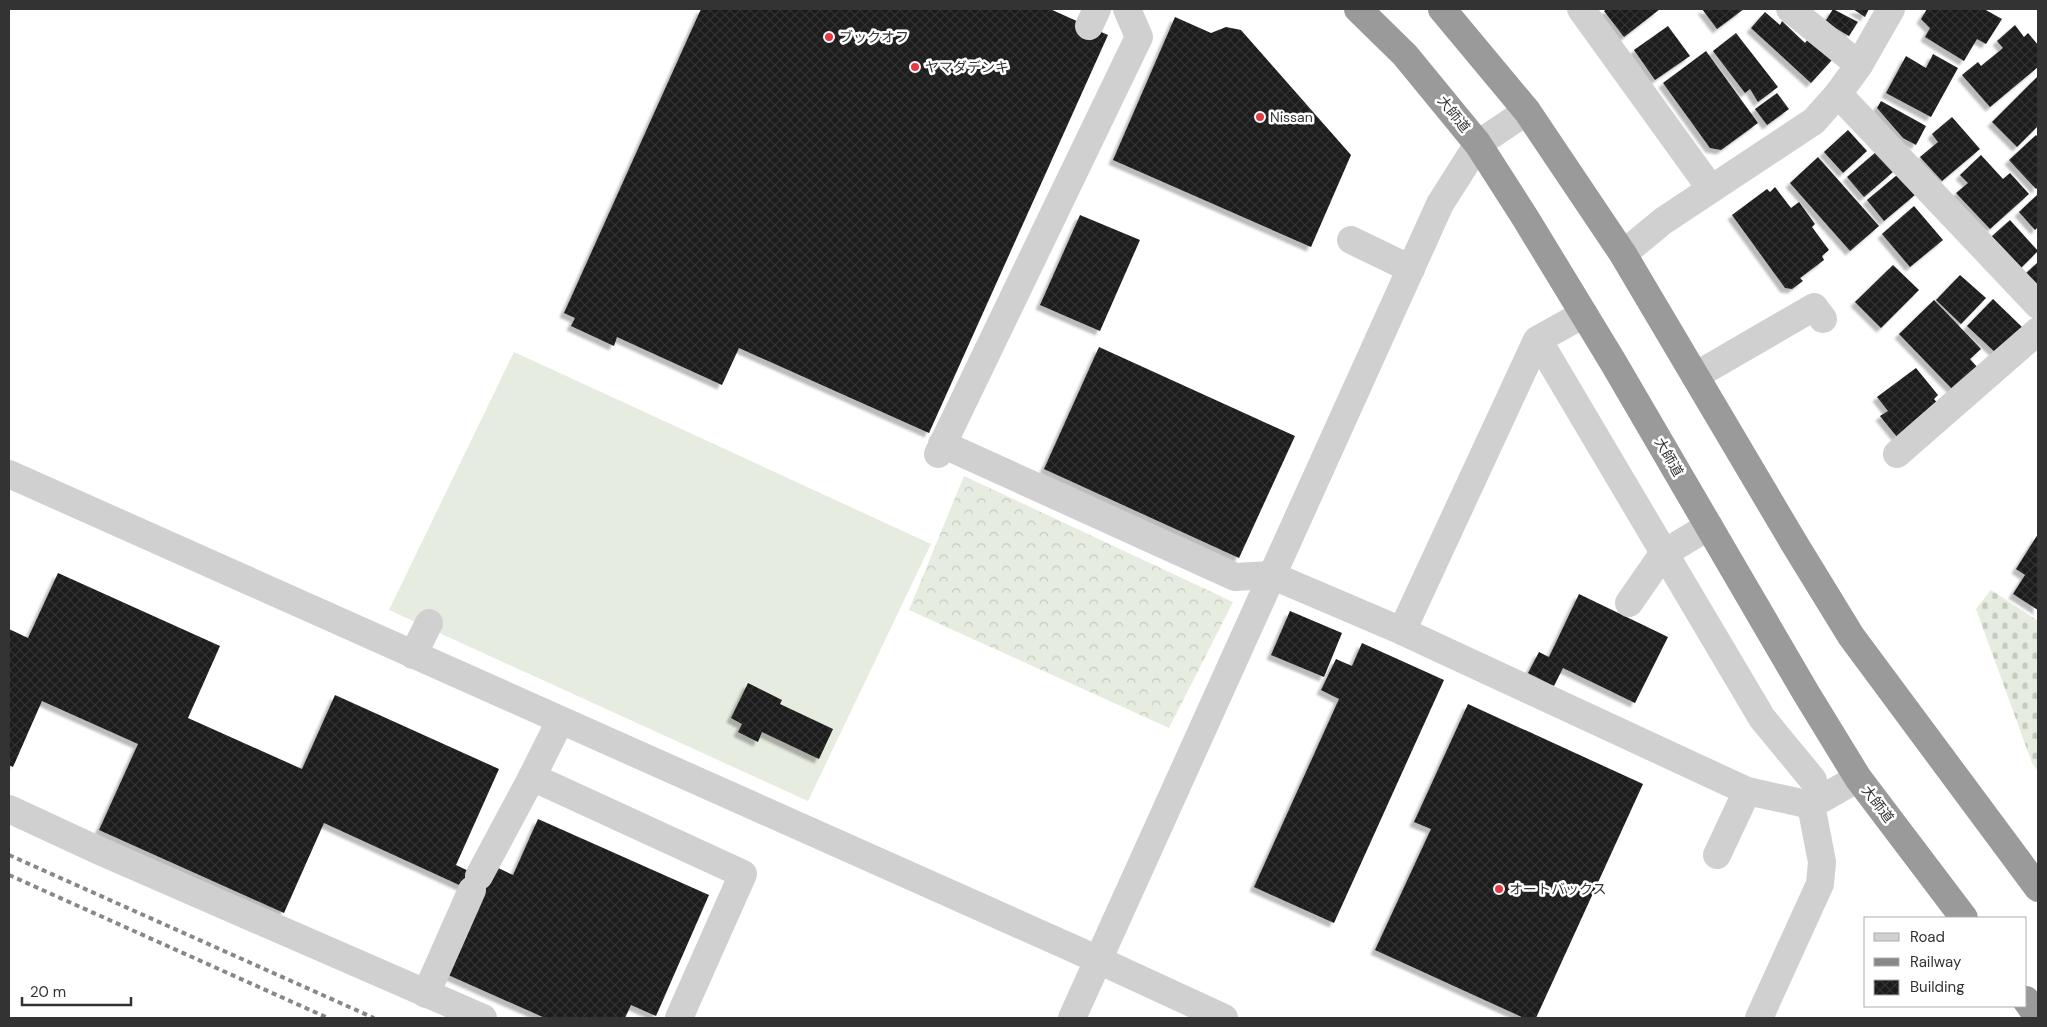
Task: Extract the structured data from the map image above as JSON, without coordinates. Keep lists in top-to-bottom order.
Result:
{
  "streets": {
    "highway": ["大師道"]
  },
  "places": [
    "ブックオフ",
    "ヤマダデンキ",
    "Nissan",
    "オートバックス"
  ],
  "legend": ["Road", "Railway", "Building"],
  "scale_bar": "20 m"
}
